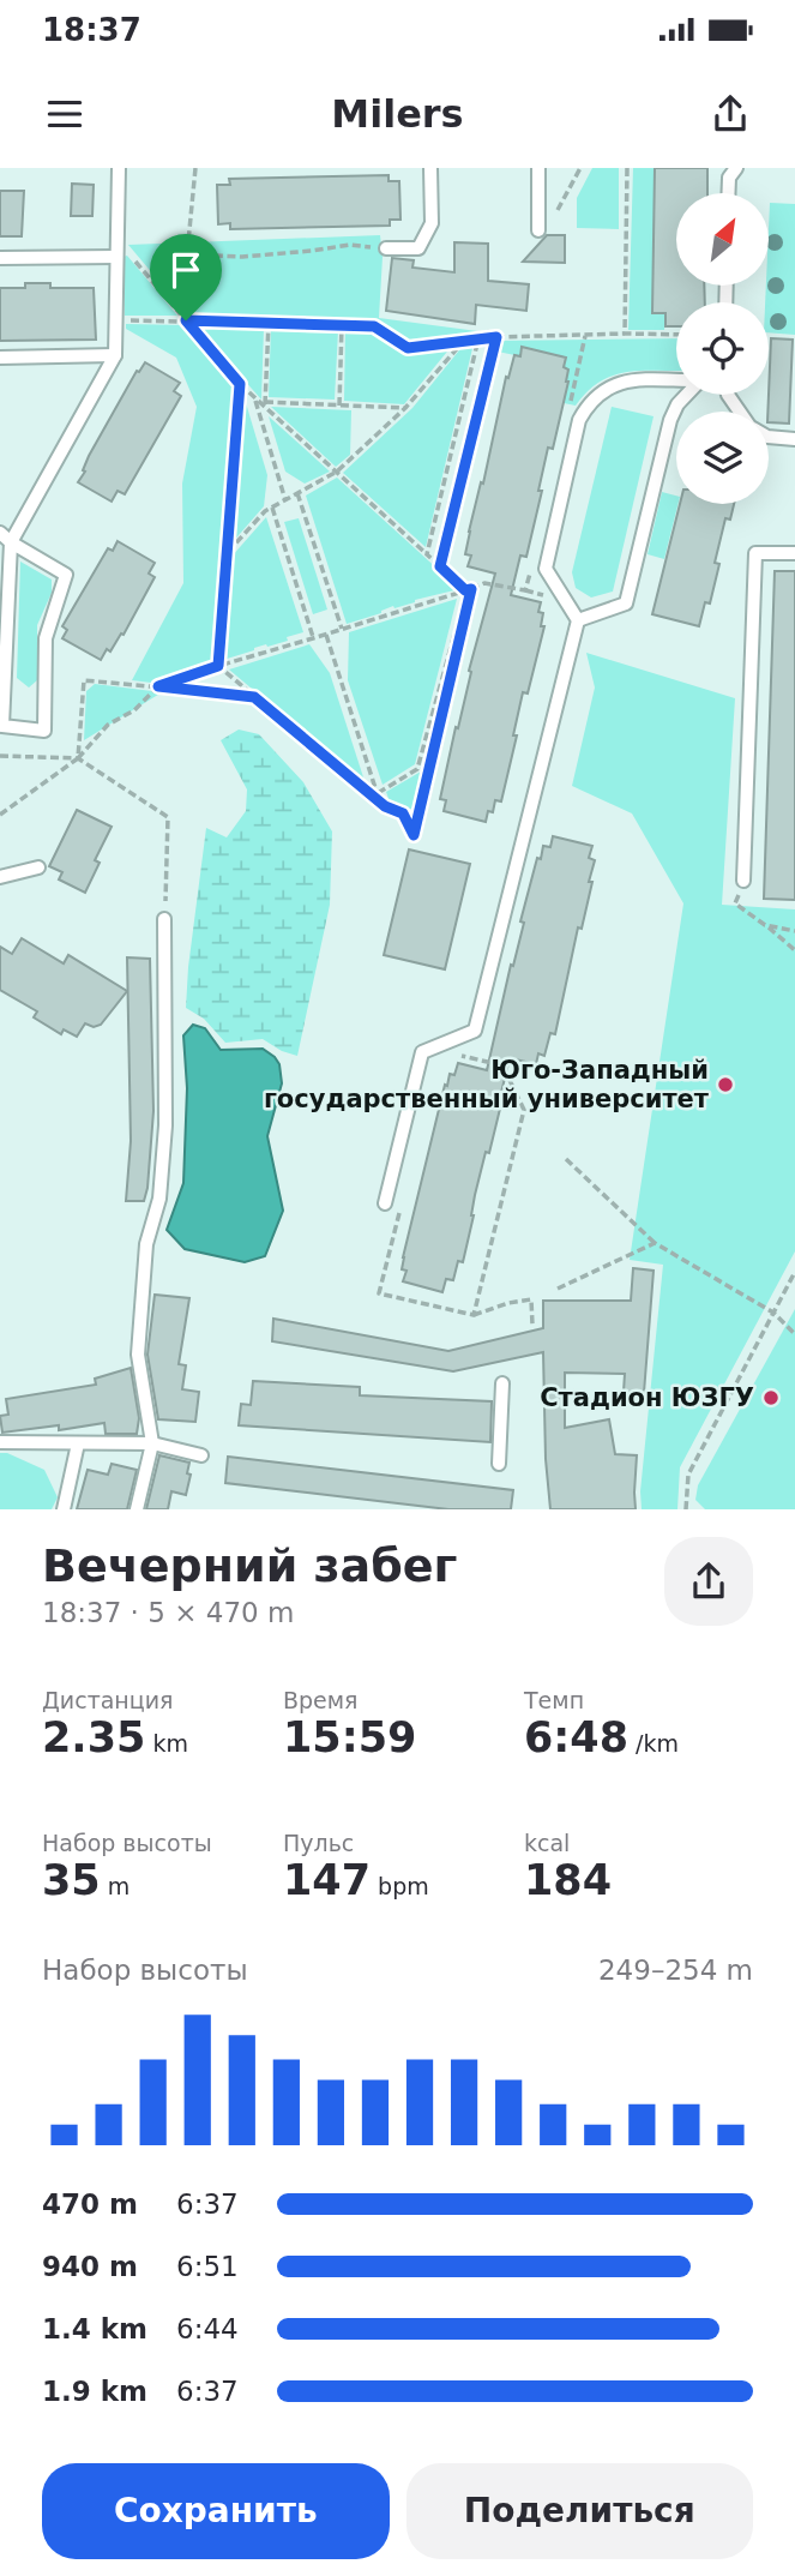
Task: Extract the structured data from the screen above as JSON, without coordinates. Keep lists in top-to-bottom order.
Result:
{
  "places": ["Юго-Западный государственный университет", "Стадион ЮЗГУ"],
  "north": "top right",
  "page": {
    "status": "18:37",
    "header": "Milers",
    "heading": ["Вечерний забег", "18:37 · 5 × 470 m"],
    "stats": [
      ["Дистанция", "2.35 km"],
      ["Время", "15:59"],
      ["Темп", "6:48 /km"],
      ["Набор высоты", "35 m"],
      ["Пульс", "147 bpm"],
      ["kcal", "184"]
    ],
    "chart": ["Набор высоты", "249–254 m"],
    "list": [
      {
        "name": "470 m",
        "note": "6:37"
      },
      {
        "name": "940 m",
        "note": "6:51"
      },
      {
        "name": "1.4 km",
        "note": "6:44"
      },
      {
        "name": "1.9 km",
        "note": "6:37"
      }
    ],
    "buttons": ["Сохранить", "Поделиться"]
  }
}
